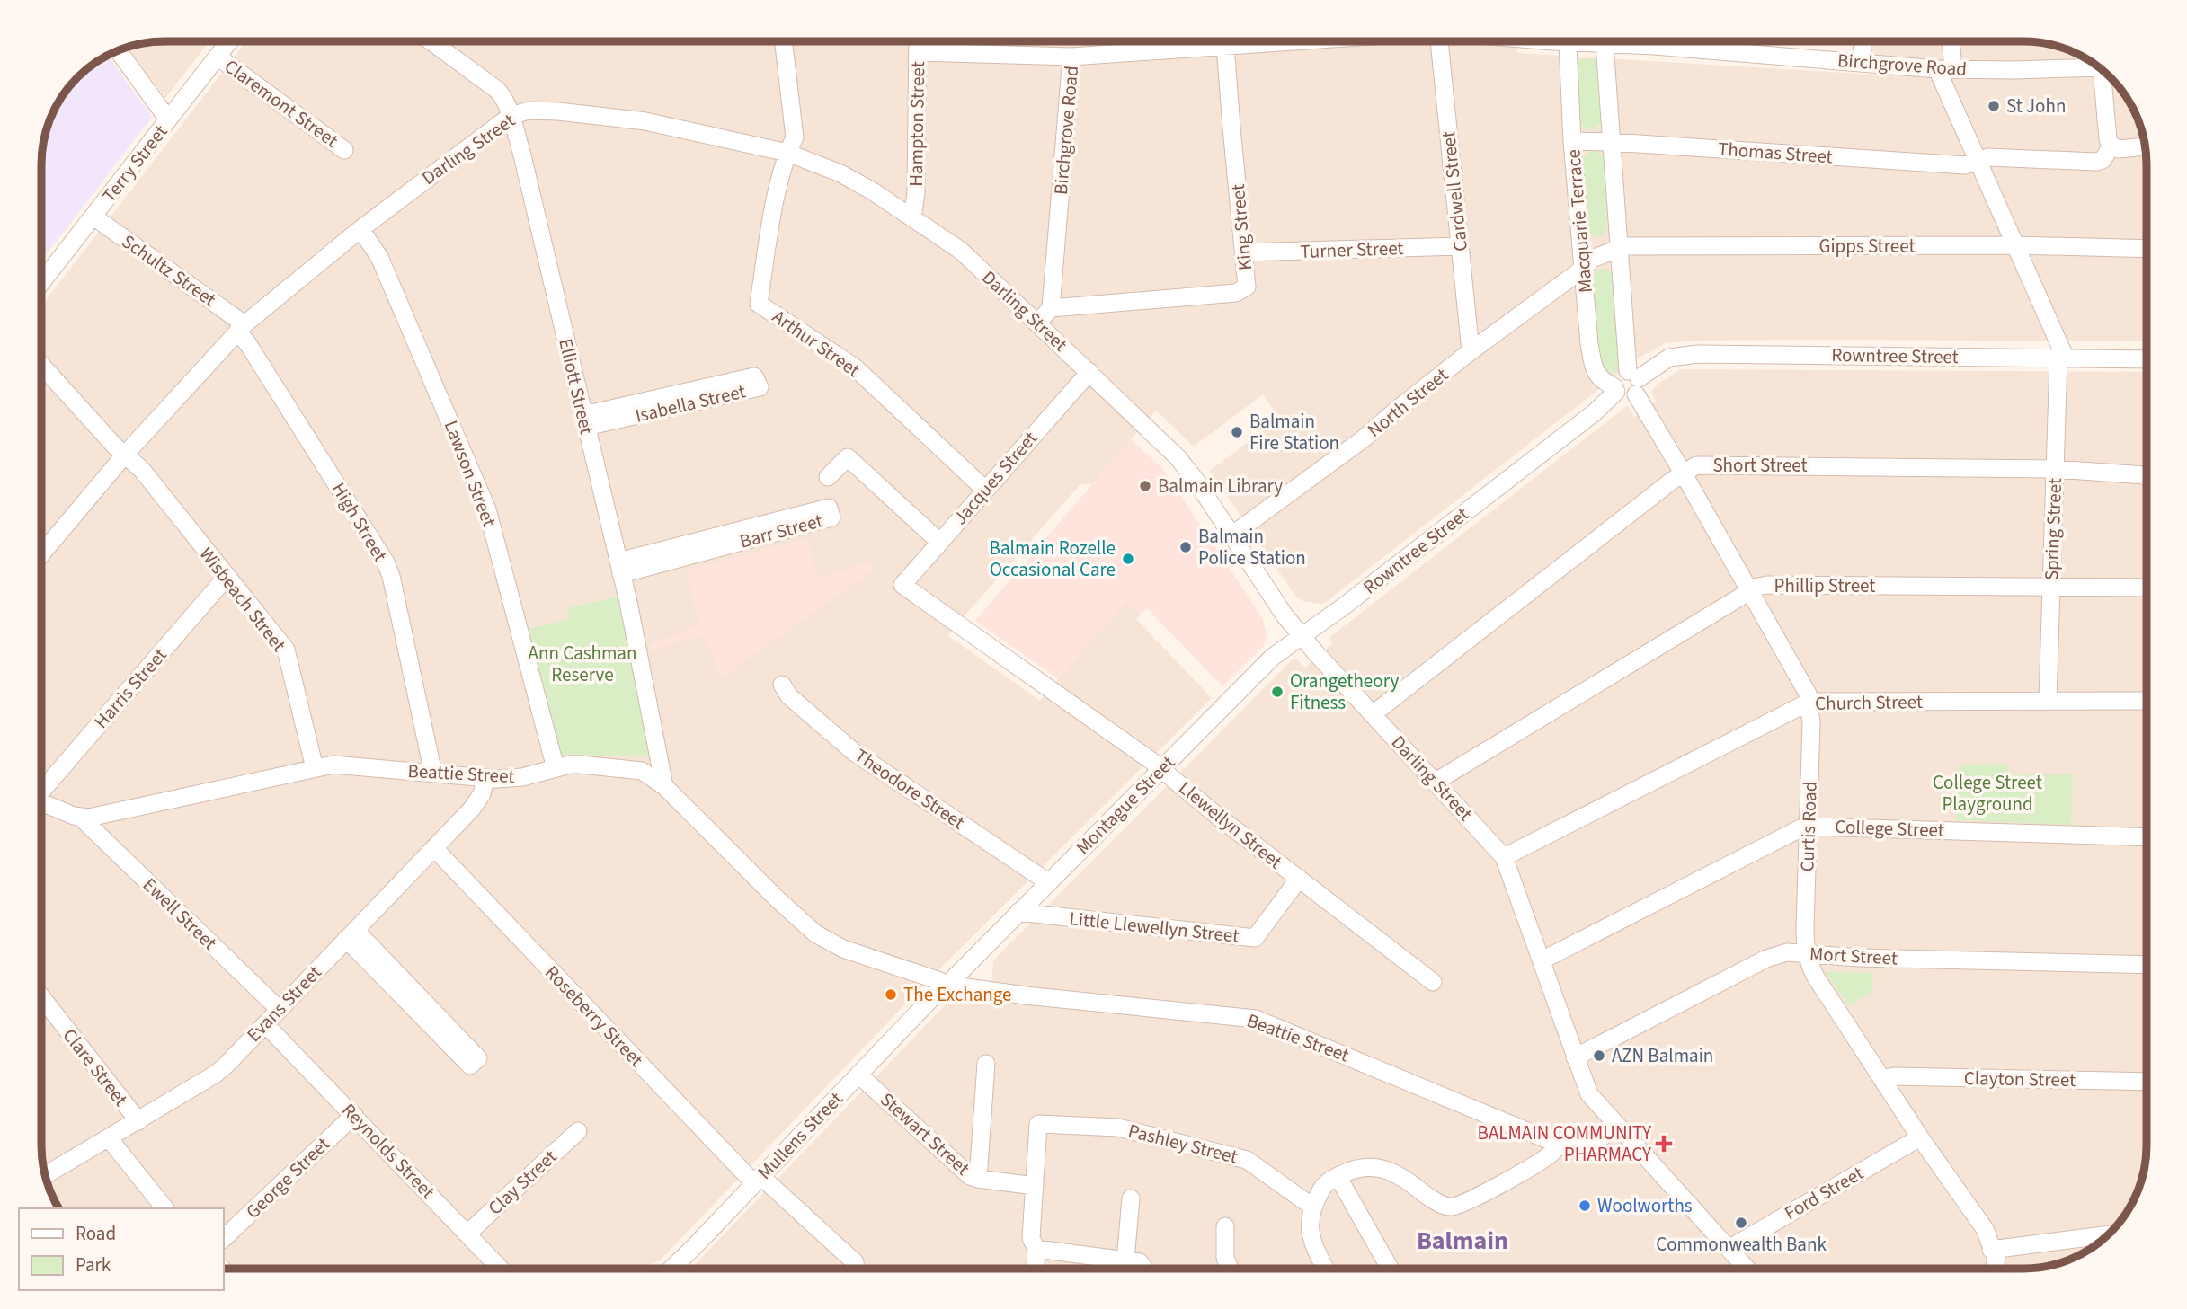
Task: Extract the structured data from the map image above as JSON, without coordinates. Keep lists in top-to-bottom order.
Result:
{
  "streets": {
    "street": [
      "Birchgrove Road",
      "Claremont Street",
      "Hampton Street",
      "Darling Street",
      "Thomas Street",
      "Terry Street",
      "Cardwell Street",
      "Macquarie Terrace",
      "King Street",
      "Gipps Street",
      "Turner Street",
      "Schultz Street",
      "Arthur Street",
      "Rowntree Street",
      "Elliott Street",
      "North Street",
      "Isabella Street",
      "Short Street",
      "Lawson Street",
      "Jacques Street",
      "High Street",
      "Spring Street",
      "Barr Street",
      "Phillip Street",
      "Wisbeach Street",
      "Harris Street",
      "Church Street",
      "Beattie Street",
      "Theodore Street",
      "Montague Street",
      "Llewellyn Street",
      "Curtis Road",
      "College Street",
      "Ewell Street",
      "Little Llewellyn Street",
      "Mort Street",
      "Evans Street",
      "Roseberry Street",
      "Clare Street",
      "Clayton Street",
      "Stewart Street",
      "Mullens Street",
      "Pashley Street",
      "Reynolds Street",
      "George Street",
      "Clay Street",
      "Ford Street"
    ]
  },
  "crossings": [
    ["Birchgrove Road", "Macquarie Terrace"],
    ["Birchgrove Road", "King Street"],
    ["Birchgrove Road", "Spring Street"],
    ["Claremont Street", "Terry Street"],
    ["Hampton Street", "Darling Street"],
    ["Darling Street", "Schultz Street"],
    ["Darling Street", "Arthur Street"],
    ["Darling Street", "Rowntree Street"],
    ["Darling Street", "Elliott Street"],
    ["Darling Street", "North Street"],
    ["Darling Street", "Short Street"],
    ["Darling Street", "Lawson Street"],
    ["Darling Street", "Jacques Street"],
    ["Darling Street", "High Street"],
    ["Darling Street", "Phillip Street"],
    ["Darling Street", "Wisbeach Street"],
    ["Darling Street", "Church Street"],
    ["Darling Street", "Beattie Street"],
    ["Darling Street", "Montague Street"],
    ["Darling Street", "College Street"],
    ["Darling Street", "Mort Street"],
    ["Darling Street", "Ford Street"],
    ["Thomas Street", "Macquarie Terrace"],
    ["Thomas Street", "Spring Street"],
    ["Terry Street", "Schultz Street"],
    ["Cardwell Street", "Turner Street"],
    ["Cardwell Street", "North Street"],
    ["Macquarie Terrace", "Gipps Street"],
    ["Macquarie Terrace", "Rowntree Street"],
    ["Macquarie Terrace", "North Street"],
    ["Macquarie Terrace", "Curtis Road"],
    ["King Street", "Turner Street"],
    ["Gipps Street", "North Street"],
    ["Gipps Street", "Spring Street"],
    ["Schultz Street", "High Street"],
    ["Arthur Street", "Jacques Street"],
    ["Rowntree Street", "Spring Street"],
    ["Rowntree Street", "Montague Street"],
    ["Rowntree Street", "Curtis Road"],
    ["Elliott Street", "Isabella Street"],
    ["Elliott Street", "Barr Street"],
    ["Elliott Street", "Beattie Street"],
    ["Short Street", "Spring Street"],
    ["Short Street", "Curtis Road"],
    ["Lawson Street", "Beattie Street"],
    ["Jacques Street", "Llewellyn Street"],
    ["High Street", "Beattie Street"],
    ["Spring Street", "Phillip Street"],
    ["Spring Street", "Church Street"],
    ["Phillip Street", "Curtis Road"],
    ["Wisbeach Street", "Harris Street"],
    ["Wisbeach Street", "Beattie Street"],
    ["Church Street", "Curtis Road"],
    ["Beattie Street", "Montague Street"],
    ["Beattie Street", "Ewell Street"],
    ["Beattie Street", "Evans Street"],
    ["Beattie Street", "Mullens Street"],
    ["Theodore Street", "Montague Street"],
    ["Montague Street", "Llewellyn Street"],
    ["Montague Street", "Little Llewellyn Street"],
    ["Montague Street", "Mullens Street"],
    ["Llewellyn Street", "Little Llewellyn Street"],
    ["Curtis Road", "College Street"],
    ["Curtis Road", "Mort Street"],
    ["Curtis Road", "Clayton Street"],
    ["Curtis Road", "Ford Street"],
    ["Ewell Street", "Evans Street"],
    ["Evans Street", "Roseberry Street"],
    ["Evans Street", "Clare Street"],
    ["Evans Street", "Reynolds Street"],
    ["Roseberry Street", "Mullens Street"],
    ["Stewart Street", "Mullens Street"],
    ["Stewart Street", "Pashley Street"],
    ["Reynolds Street", "George Street"],
    ["Reynolds Street", "Clay Street"]
  ],
  "districts": ["Balmain"],
  "parks": ["Ann Cashman Reserve", "College Street Playground"],
  "places": {
    "other": [
      "St John",
      "Balmain Fire Station",
      "Balmain Library",
      "Balmain Police Station",
      "Balmain Rozelle Occasional Care",
      "Orangetheory Fitness",
      "The Exchange",
      "AZN Balmain",
      "Woolworths",
      "Commonwealth Bank"
    ],
    "health": ["BALMAIN COMMUNITY PHARMACY"]
  },
  "legend": ["Road", "Park"]
}
